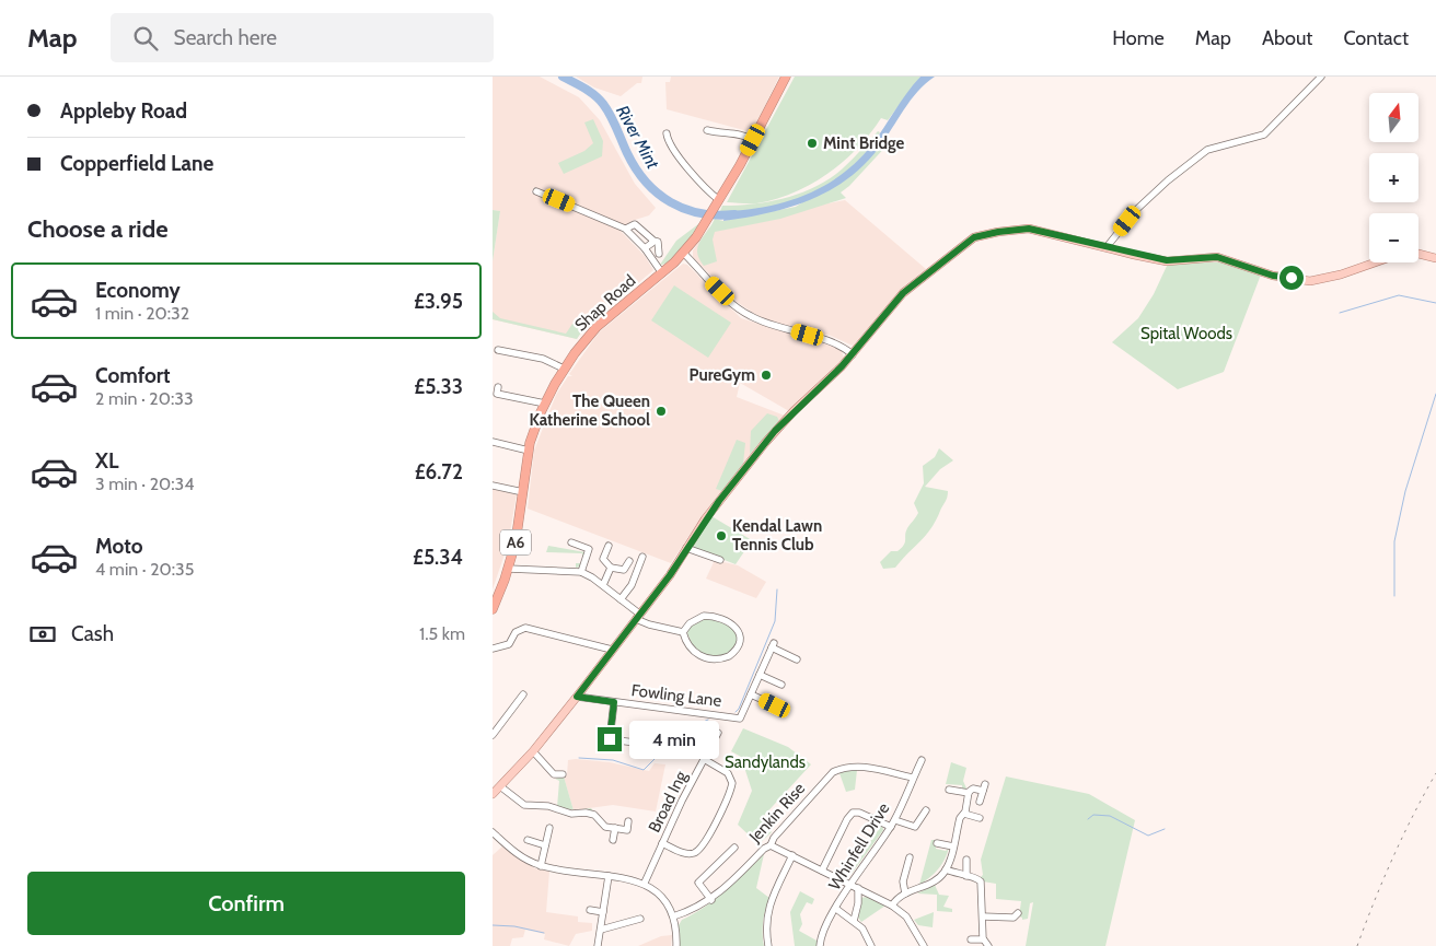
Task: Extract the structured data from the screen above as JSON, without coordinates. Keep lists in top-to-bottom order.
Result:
{
  "streets": {
    "highway": ["Shap Road", "A6"],
    "street": [
      "Fowling Lane",
      "Broad Ing",
      "Jenkin Rise",
      "Whinfell Drive"
    ]
  },
  "crossings": [
    ["Jenkin Rise", "Whinfell Drive"]
  ],
  "water": ["River Mint"],
  "parks": ["Spital Woods", "Sandylands"],
  "places": [
    "Mint Bridge",
    "PureGym",
    "The Queen Katherine School",
    "Kendal Lawn Tennis Club"
  ],
  "north": "top",
  "page": {
    "header": "Map",
    "search": "Search here",
    "nav": [
      "Home",
      "Map",
      "About",
      "Contact"
    ],
    "banner": ["Appleby Road", "Copperfield Lane"],
    "map_buttons": ["+", "−"],
    "heading": "Choose a ride",
    "list": [
      {
        "name": "Economy",
        "note": "1 min · 20:32",
        "value": "£3.95"
      },
      {
        "name": "Comfort",
        "note": "2 min · 20:33",
        "value": "£5.33"
      },
      {
        "name": "XL",
        "note": "3 min · 20:34",
        "value": "£6.72"
      },
      {
        "name": "Moto",
        "note": "4 min · 20:35",
        "value": "£5.34"
      }
    ],
    "pay": ["Cash", "1.5 km"],
    "bubble": "4 min",
    "buttons": "Confirm"
  }
}
